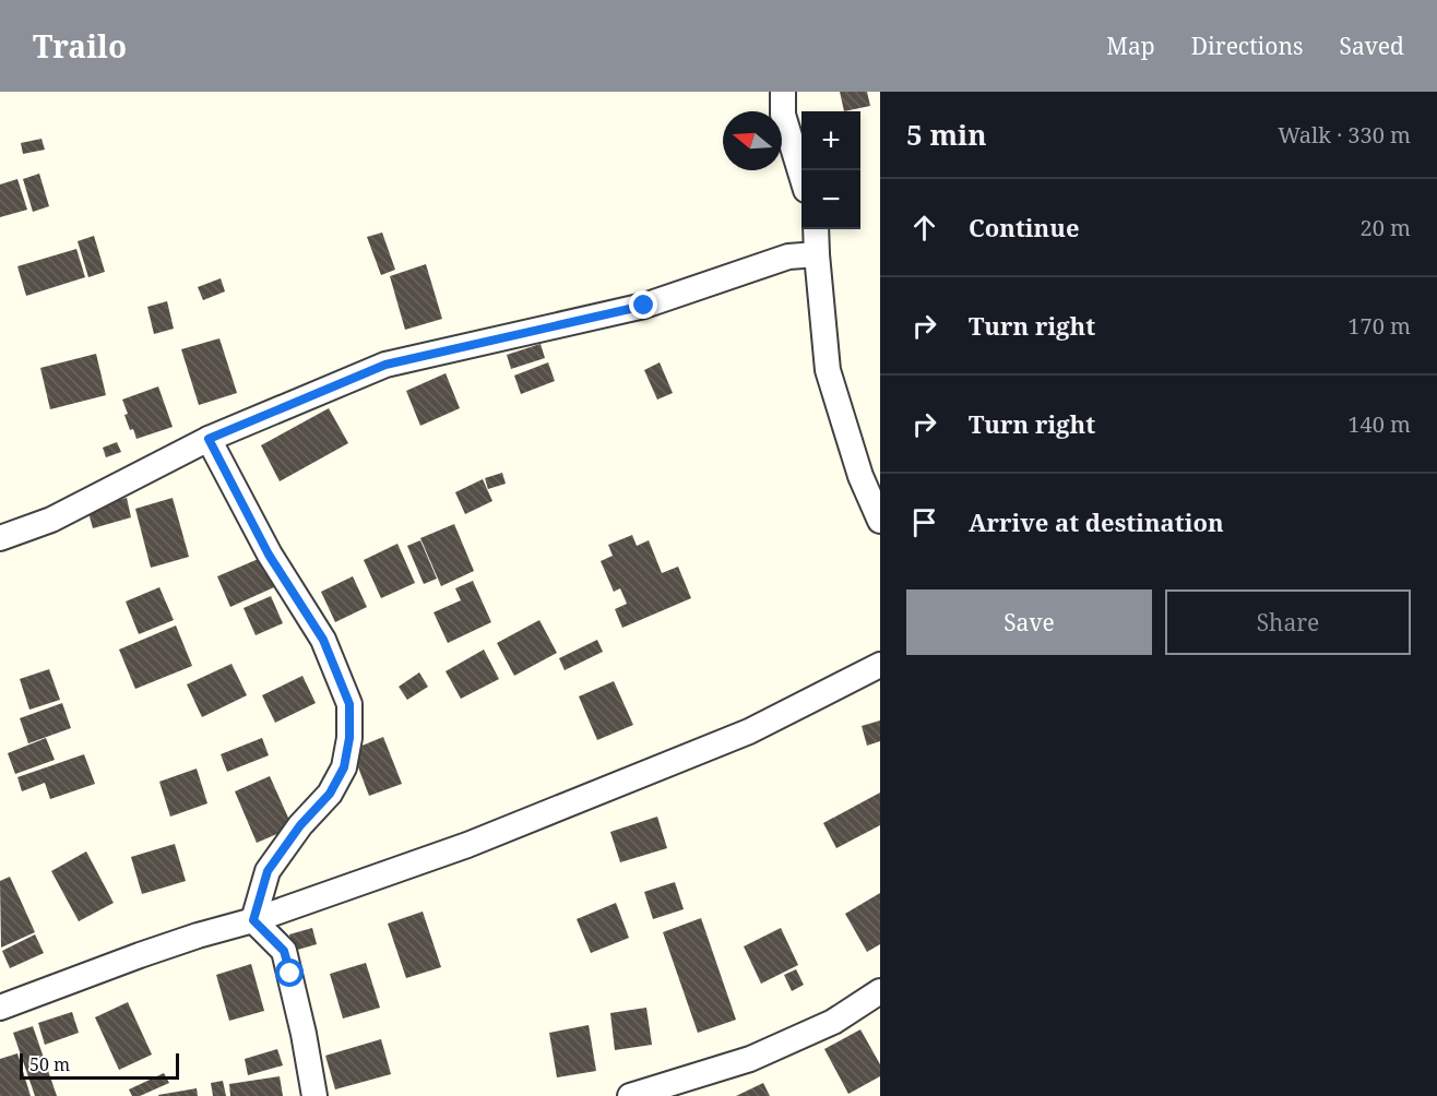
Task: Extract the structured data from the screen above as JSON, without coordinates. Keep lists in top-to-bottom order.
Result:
{
  "scale_bar": "50 m",
  "north": "left",
  "page": {
    "header": "Trailo",
    "nav": ["Map", "Directions", "Saved"],
    "heading": ["5 min", "Walk · 330 m"],
    "map_buttons": ["+", "−"],
    "list": [
      ["Continue", "20 m"],
      ["Turn right", "170 m"],
      ["Turn right", "140 m"],
      "Arrive at destination"
    ],
    "buttons": ["Save", "Share"],
    "scale": "50 m"
  }
}
